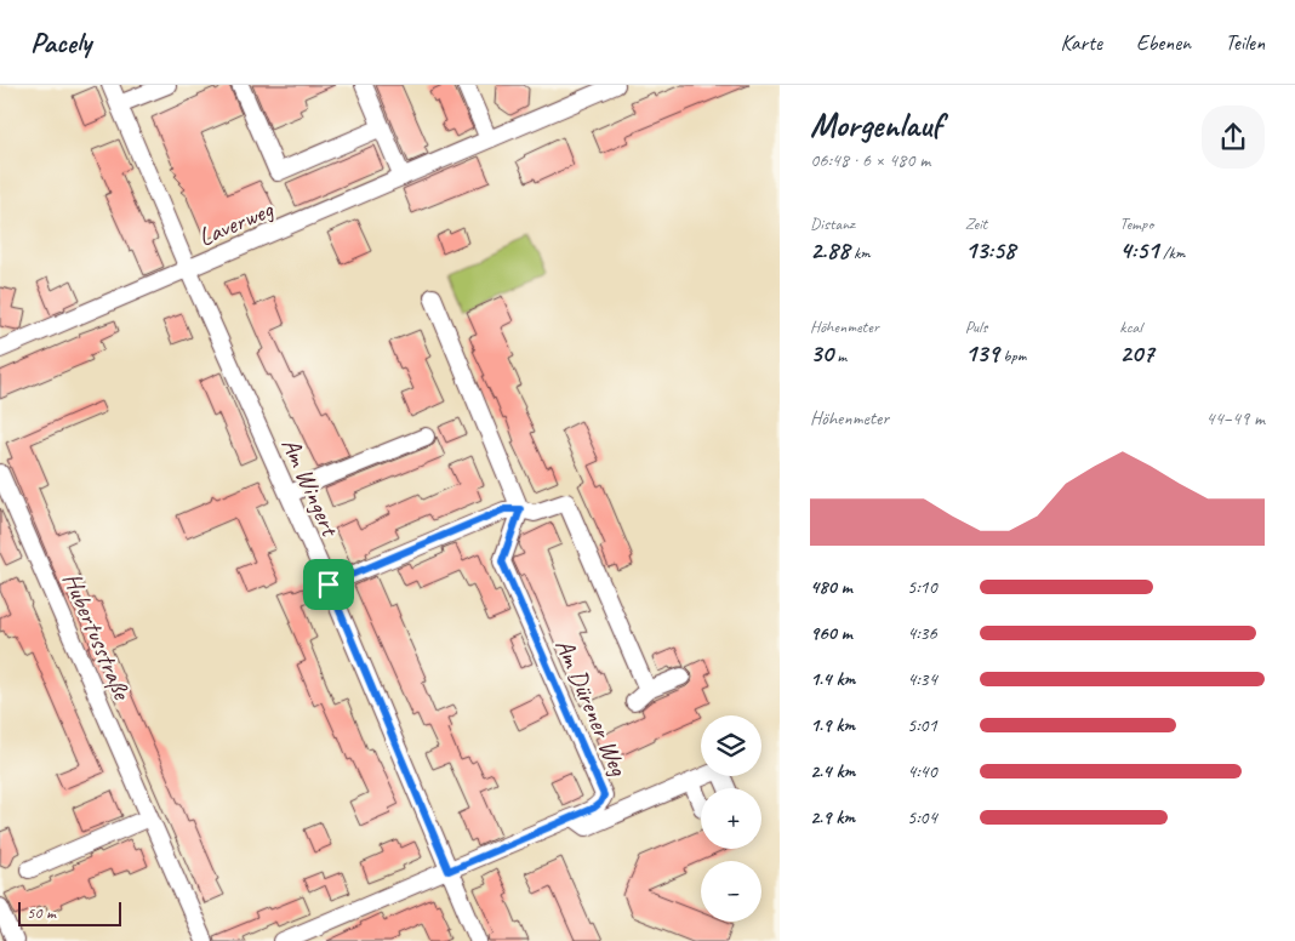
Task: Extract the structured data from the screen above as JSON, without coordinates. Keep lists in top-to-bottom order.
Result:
{
  "streets": {
    "street": [
      "Laverweg",
      "Am Wingert",
      "Hubertusstraße",
      "Am Dürener Weg"
    ]
  },
  "crossings": [
    ["Laverweg", "Am Wingert"],
    ["Am Wingert", "Am Dürener Weg"]
  ],
  "scale_bar": "50 m",
  "page": {
    "header": "Pacely",
    "nav": ["Karte", "Ebenen", "Teilen"],
    "heading": ["Morgenlauf", "06:48 · 6 × 480 m"],
    "stats": [
      ["Distanz", "2.88 km"],
      ["Zeit", "13:58"],
      ["Tempo", "4:51 /km"],
      ["Höhenmeter", "30 m"],
      ["Puls", "139 bpm"],
      ["kcal", "207"]
    ],
    "chart": ["Höhenmeter", "44–49 m"],
    "list": [
      {
        "name": "480 m",
        "note": "5:10"
      },
      {
        "name": "960 m",
        "note": "4:36"
      },
      {
        "name": "1.4 km",
        "note": "4:34"
      },
      {
        "name": "1.9 km",
        "note": "5:01"
      },
      {
        "name": "2.4 km",
        "note": "4:40"
      },
      {
        "name": "2.9 km",
        "note": "5:04"
      }
    ],
    "map_buttons": ["+", "−"],
    "scale": "50 m"
  }
}
